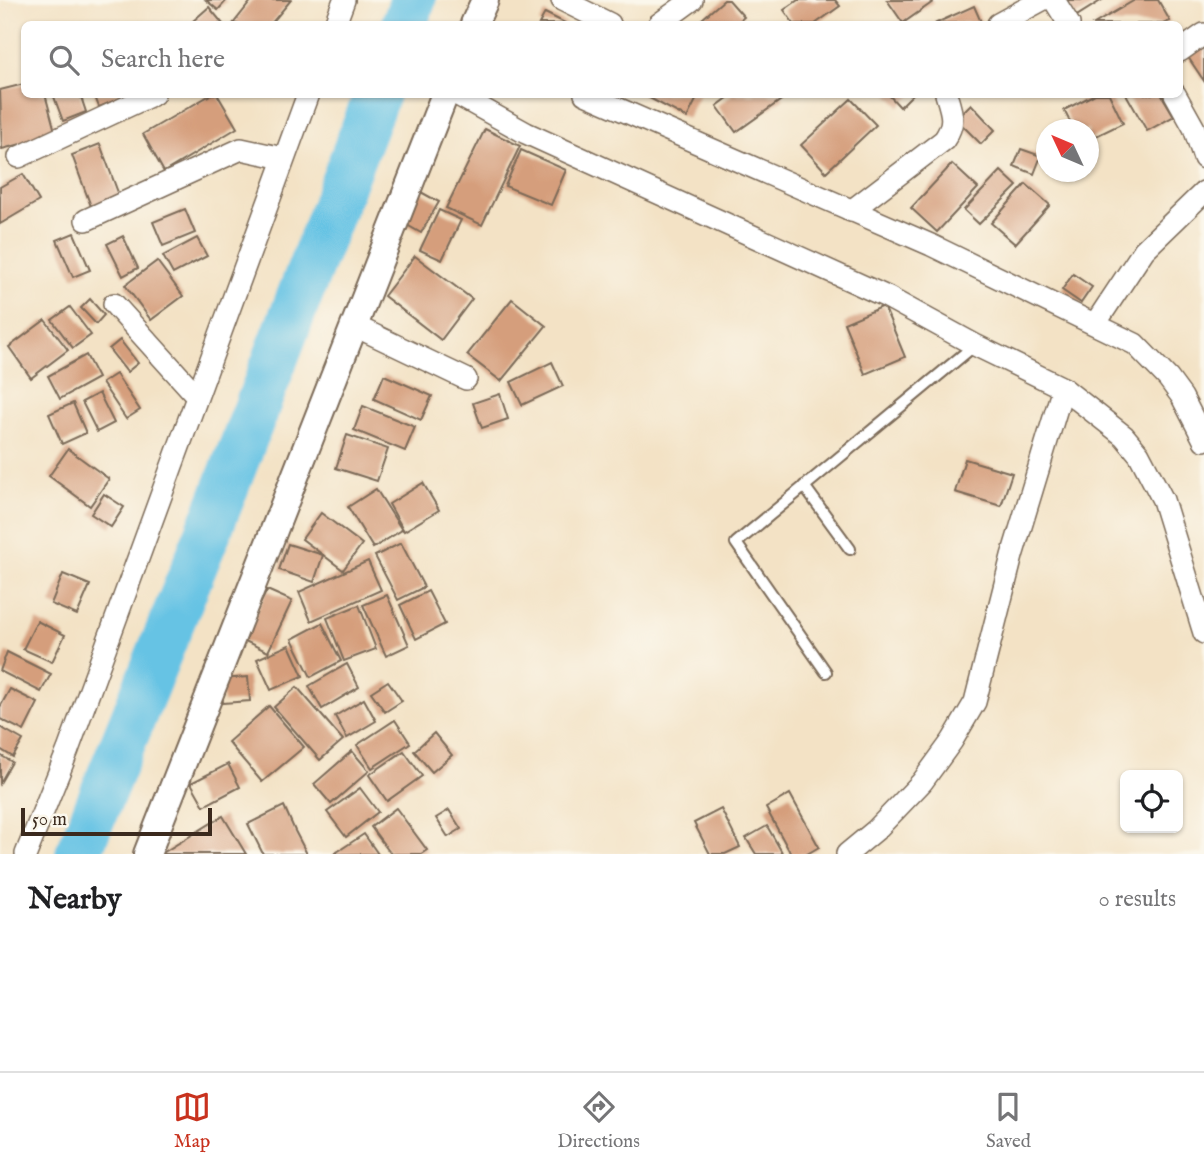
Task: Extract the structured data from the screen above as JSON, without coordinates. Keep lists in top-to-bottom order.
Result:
{
  "scale_bar": "50 m",
  "north": "top left",
  "page": {
    "search": "Search here",
    "scale": "50 m",
    "heading": ["Nearby", "0 results"],
    "nav": ["Map", "Directions", "Saved"]
  }
}
